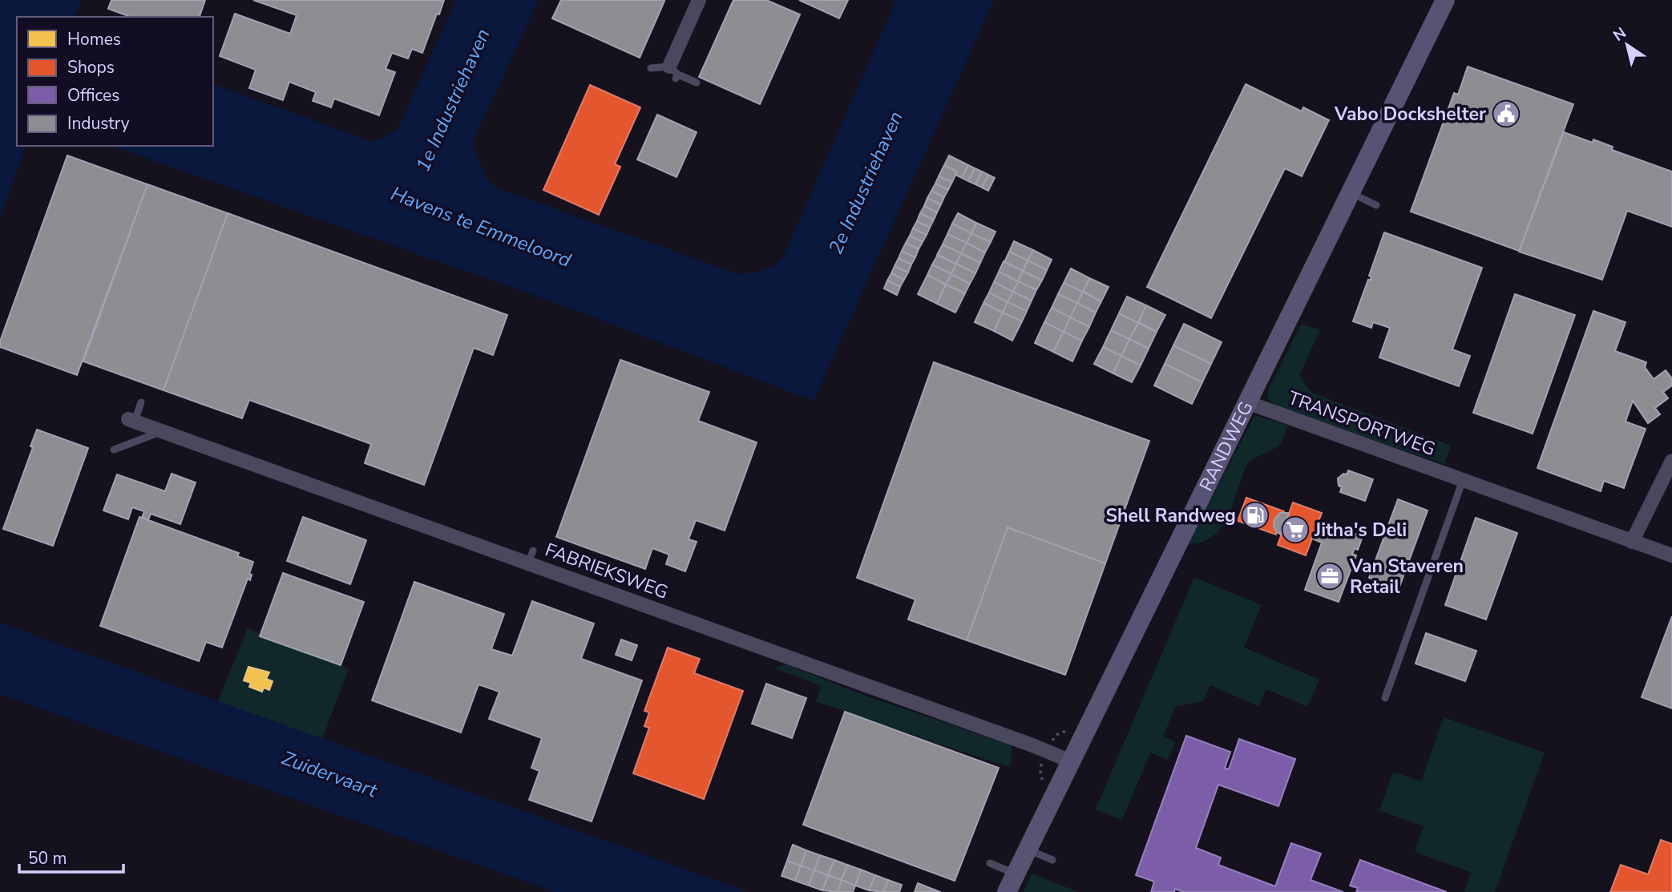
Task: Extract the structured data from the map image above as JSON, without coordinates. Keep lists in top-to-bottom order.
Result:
{
  "streets": {
    "street": ["TRANSPORTWEG", "RANDWEG", "FABRIEKSWEG"]
  },
  "crossings": [
    ["TRANSPORTWEG", "RANDWEG"],
    ["RANDWEG", "FABRIEKSWEG"]
  ],
  "water": [
    "1e Industriehaven",
    "2e Industriehaven",
    "Havens te Emmeloord",
    "Zuidervaart"
  ],
  "places": {
    "public building": ["Vabo Dockshelter"],
    "fuel station": ["Shell Randweg"],
    "supermarket": ["Jitha's Deli"],
    "office": ["Van Staveren Retail"]
  },
  "legend": [
    "Homes",
    "Shops",
    "Offices",
    "Industry"
  ],
  "scale_bar": "50 m",
  "north": "top left"
}
